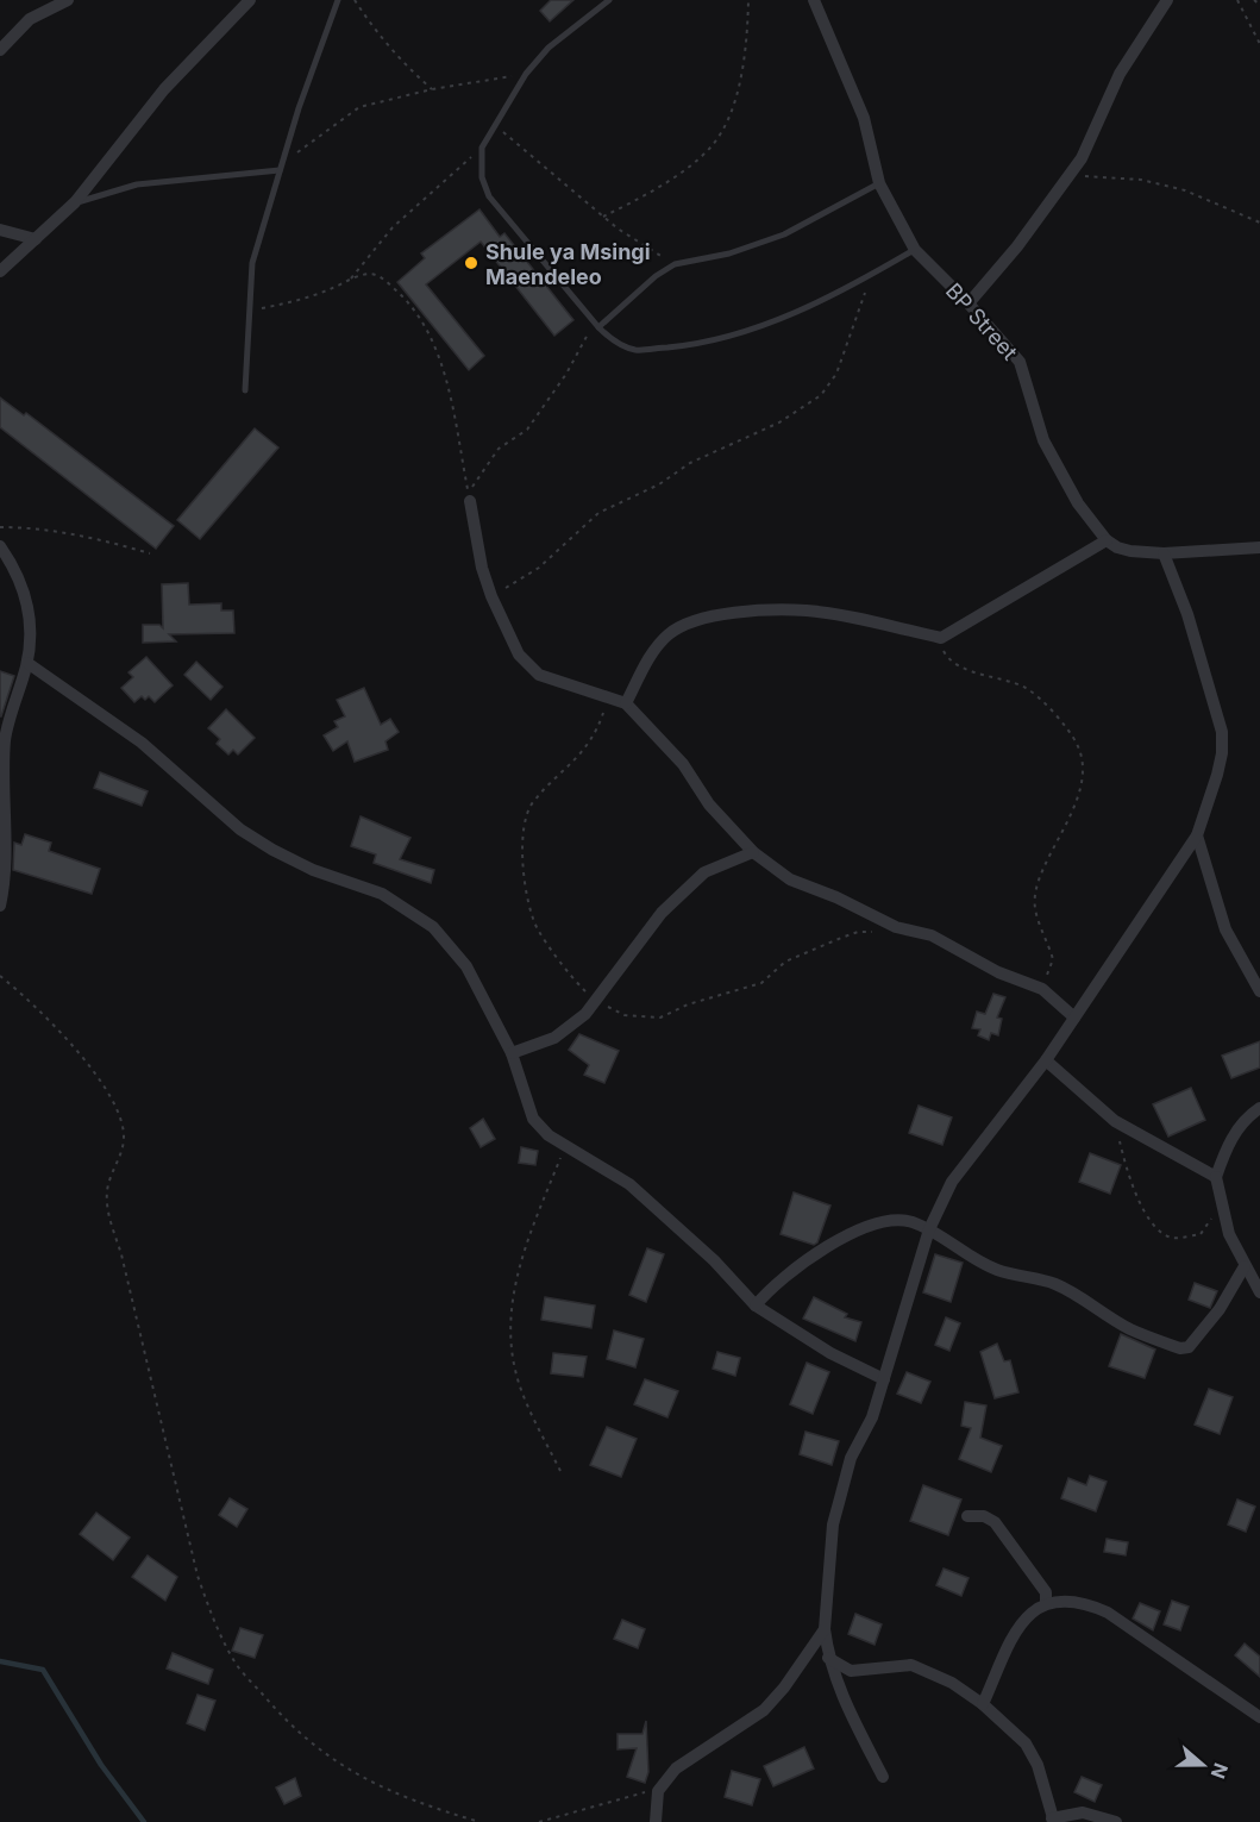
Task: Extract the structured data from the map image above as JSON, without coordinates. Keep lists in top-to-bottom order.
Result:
{
  "streets": {
    "street": ["BP Street"]
  },
  "places": ["Shule ya Msingi Maendeleo"],
  "north": "right"
}
